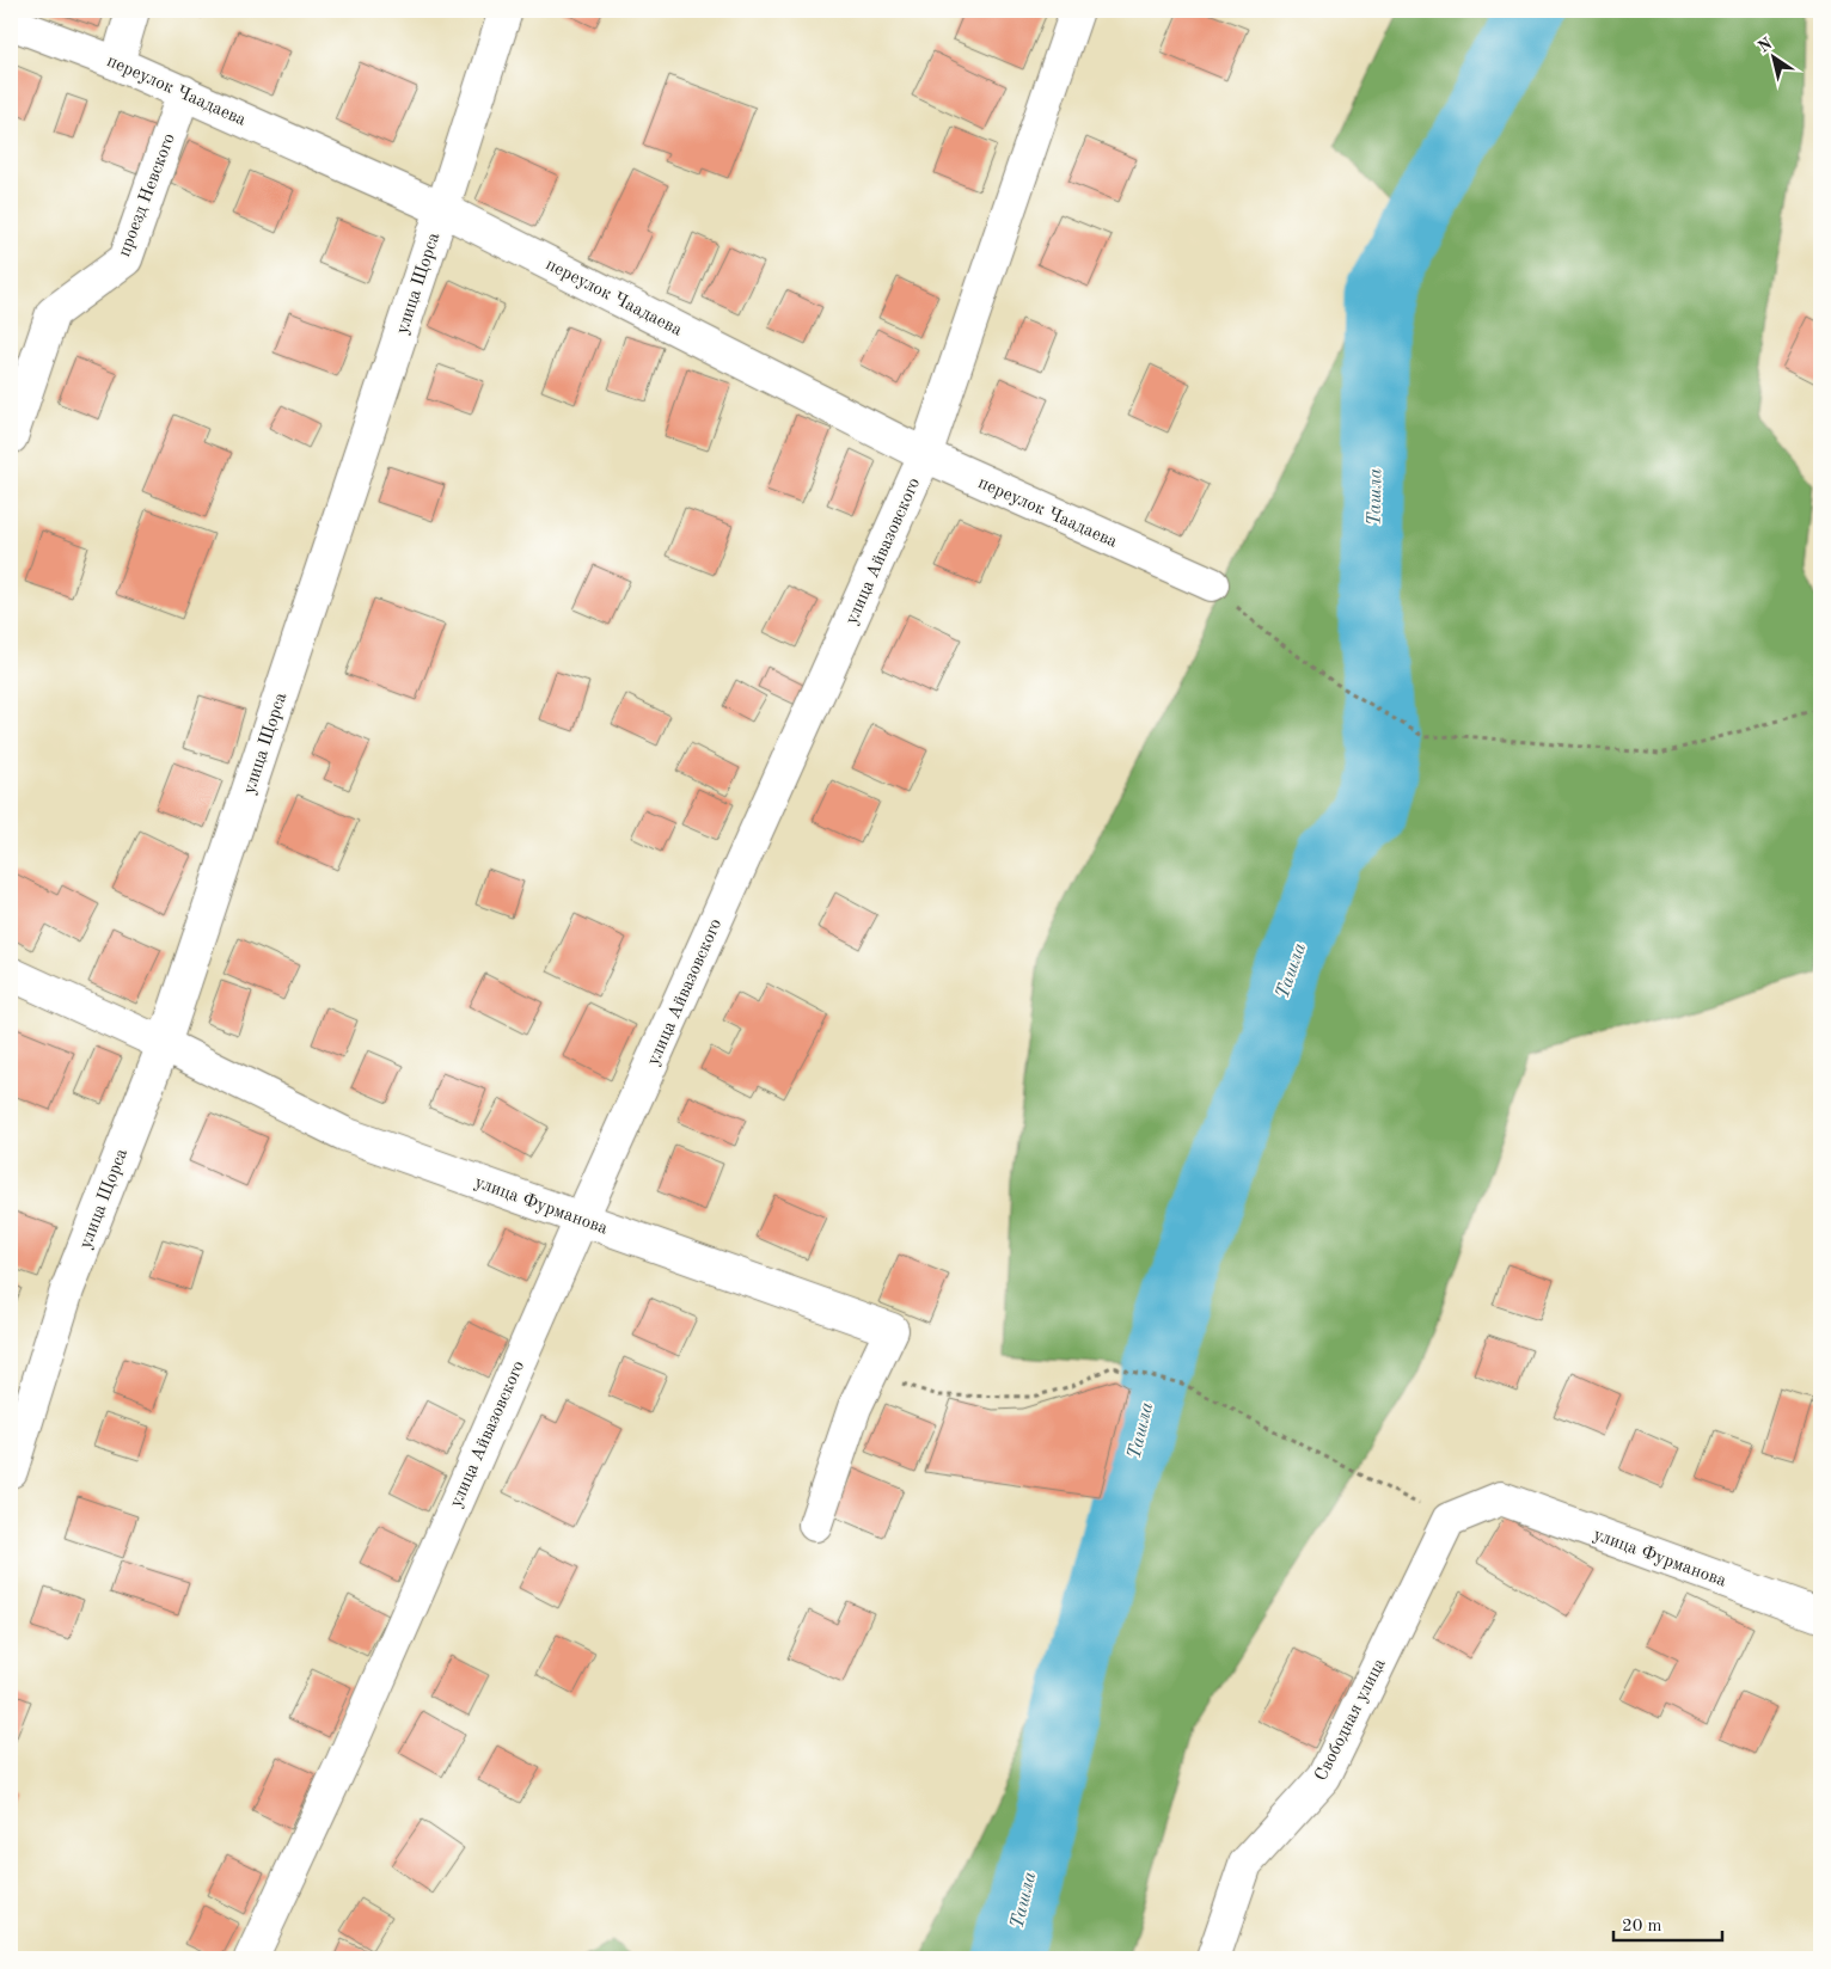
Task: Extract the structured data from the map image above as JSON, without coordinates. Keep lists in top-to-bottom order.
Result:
{
  "streets": {
    "street": [
      "переулок Чаадаева",
      "проезд Невского",
      "улица Щорса",
      "улица Айвазовского",
      "улица Фурманова",
      "Свободная улица"
    ]
  },
  "crossings": [
    ["переулок Чаадаева", "проезд Невского"],
    ["переулок Чаадаева", "улица Щорса"],
    ["переулок Чаадаева", "улица Айвазовского"],
    ["улица Щорса", "улица Фурманова"],
    ["улица Айвазовского", "улица Фурманова"],
    ["улица Фурманова", "Свободная улица"]
  ],
  "water": ["Ташла"],
  "scale_bar": "20 m",
  "north": "top left"
}
